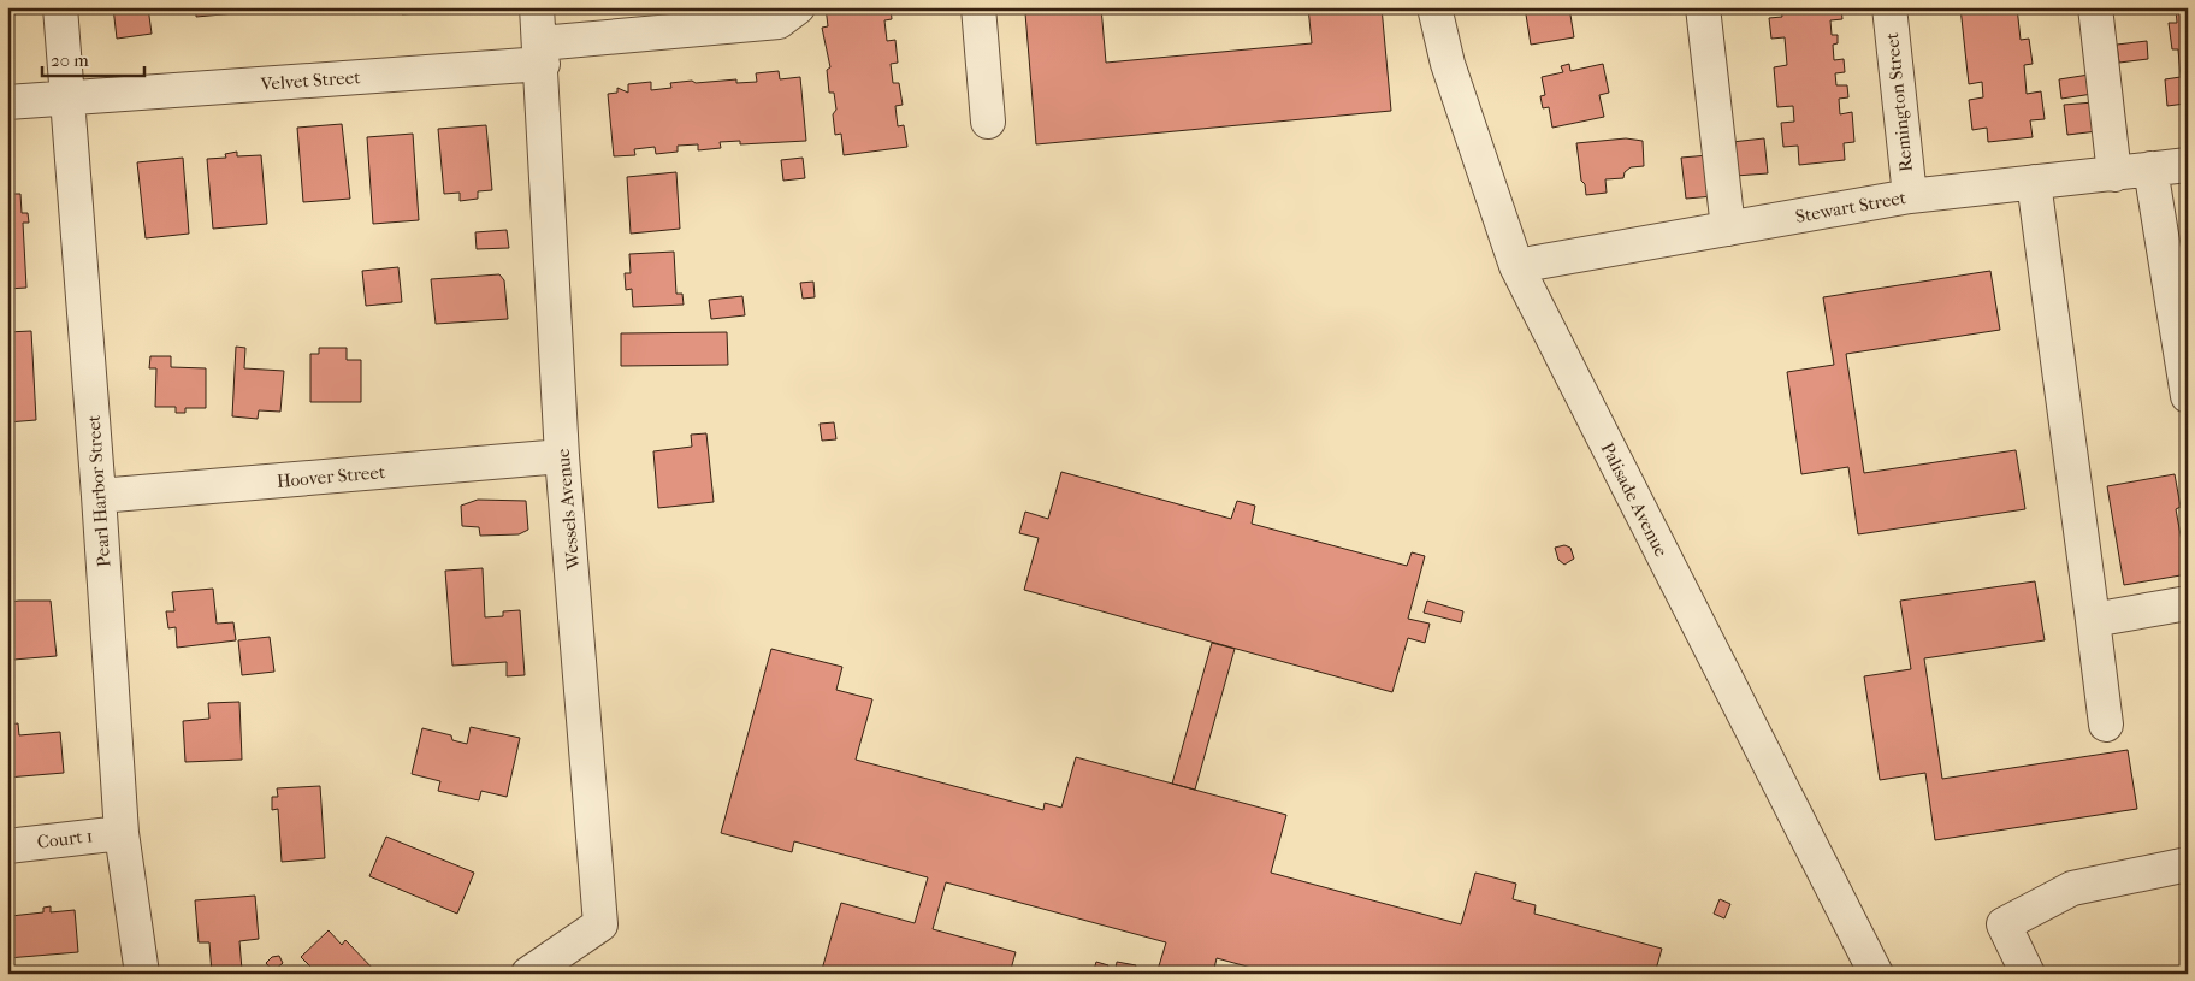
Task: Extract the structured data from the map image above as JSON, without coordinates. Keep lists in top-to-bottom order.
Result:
{
  "streets": {
    "street": [
      "Velvet Street",
      "Remington Street",
      "Stewart Street",
      "Hoover Street",
      "Pearl Harbor Street",
      "Palisade Avenue",
      "Wessels Avenue",
      "Court 1"
    ]
  },
  "crossings": [
    ["Velvet Street", "Pearl Harbor Street"],
    ["Velvet Street", "Wessels Avenue"],
    ["Remington Street", "Stewart Street"],
    ["Stewart Street", "Palisade Avenue"],
    ["Hoover Street", "Pearl Harbor Street"],
    ["Hoover Street", "Wessels Avenue"],
    ["Pearl Harbor Street", "Court 1"]
  ],
  "scale_bar": "20 m"
}
